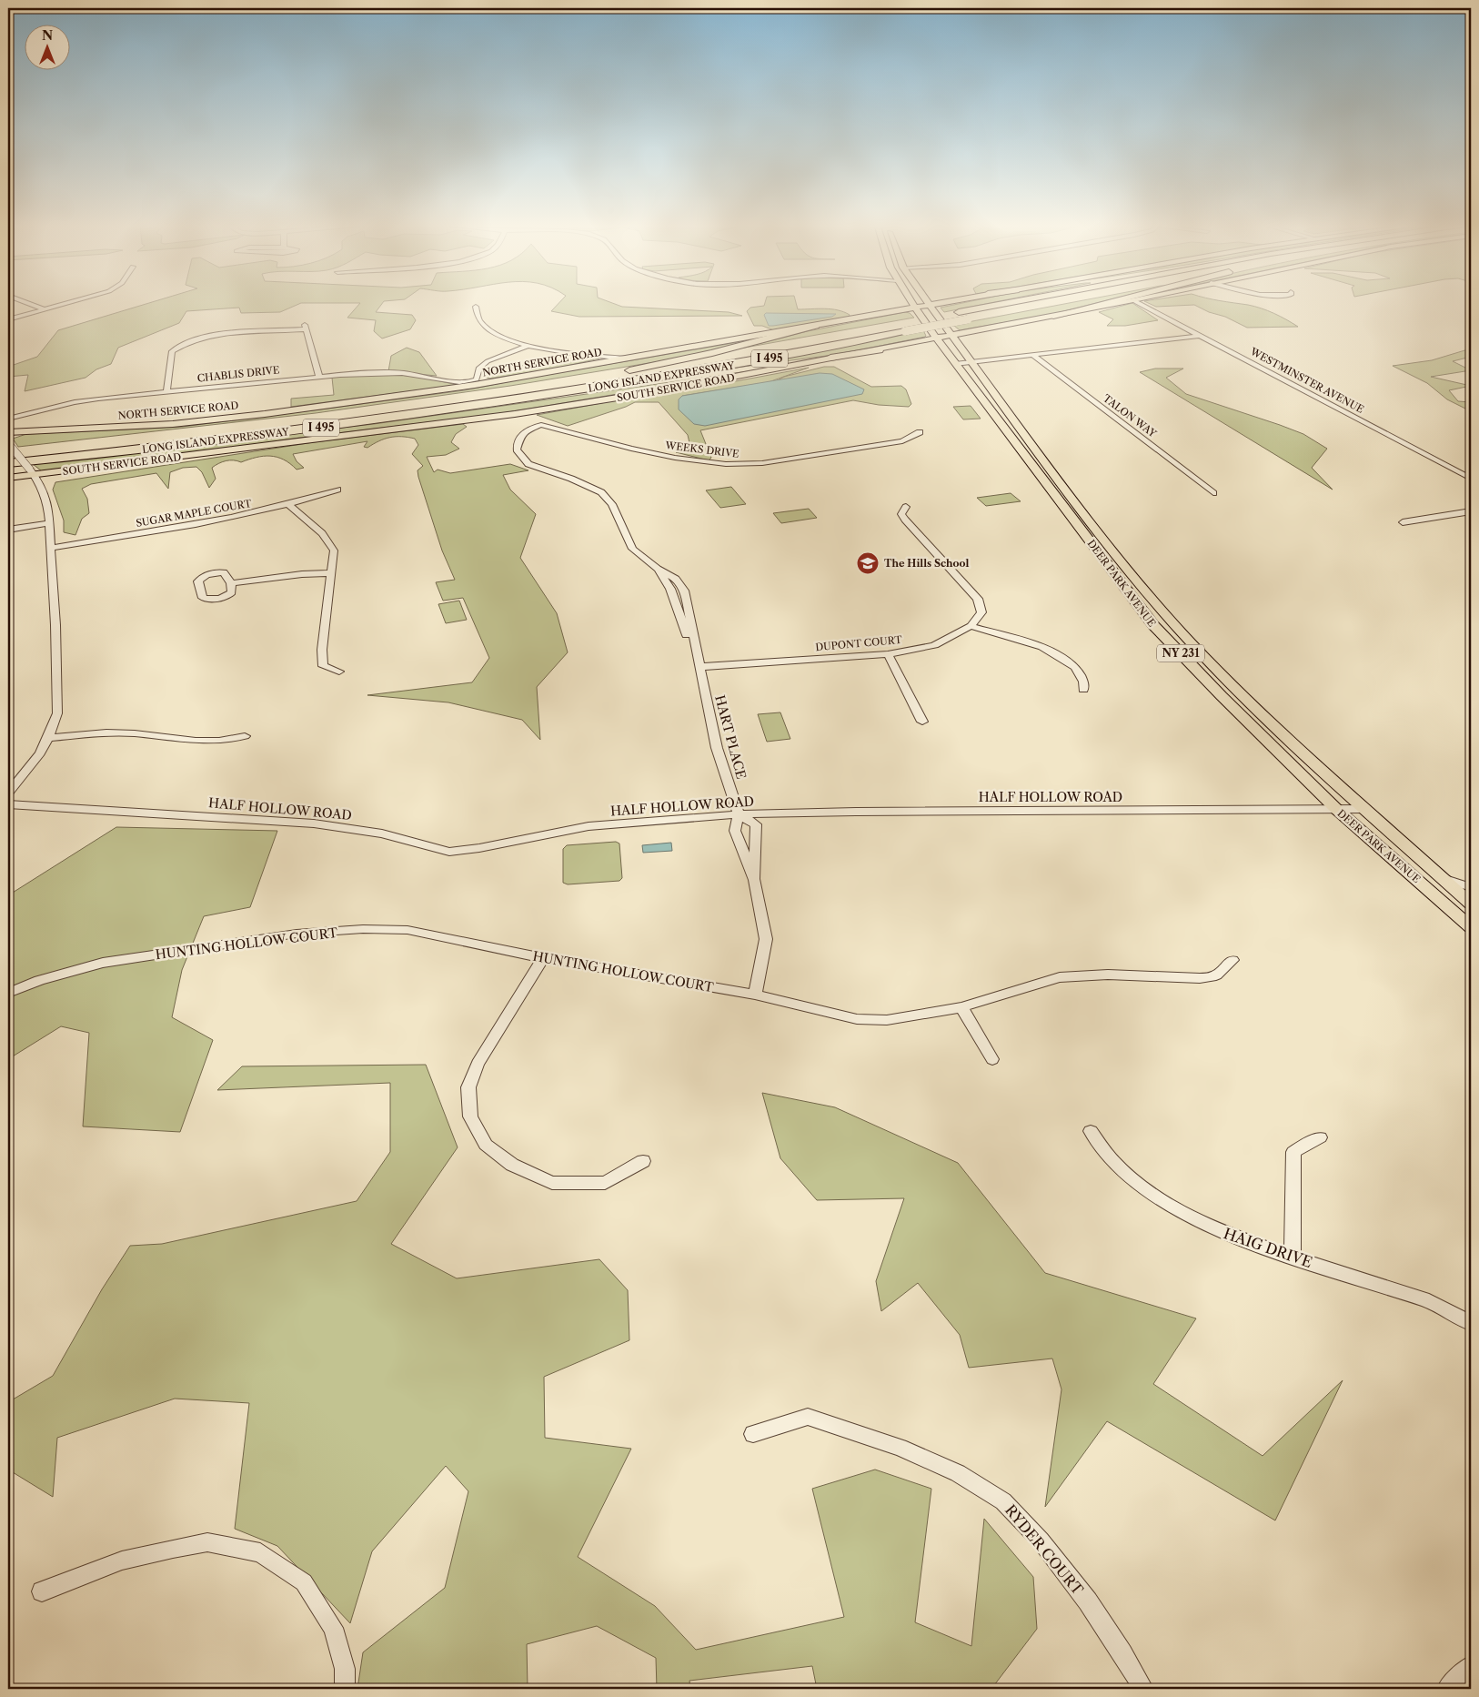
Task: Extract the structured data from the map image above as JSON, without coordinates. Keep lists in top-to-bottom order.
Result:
{
  "streets": {
    "highway": ["I 495", "LONG ISLAND EXPRESSWAY"],
    "main road": [
      "NORTH SERVICE ROAD",
      "SOUTH SERVICE ROAD",
      "DEER PARK AVENUE",
      "NY 231"
    ],
    "street": [
      "CHABLIS DRIVE",
      "WESTMINSTER AVENUE",
      "TALON WAY",
      "WEEKS DRIVE",
      "SUGAR MAPLE COURT",
      "DUPONT COURT",
      "HART PLACE",
      "HALF HOLLOW ROAD",
      "HUNTING HOLLOW COURT",
      "HAIG DRIVE",
      "RYDER COURT"
    ]
  },
  "crossings": [
    ["NORTH SERVICE ROAD", "DEER PARK AVENUE"],
    ["SOUTH SERVICE ROAD", "DEER PARK AVENUE"],
    ["WEEKS DRIVE", "HART PLACE"],
    ["DEER PARK AVENUE", "HALF HOLLOW ROAD"],
    ["DUPONT COURT", "HART PLACE"],
    ["HART PLACE", "HALF HOLLOW ROAD"]
  ],
  "places": {
    "school or university": ["The Hills School"]
  },
  "north": "top"
}
